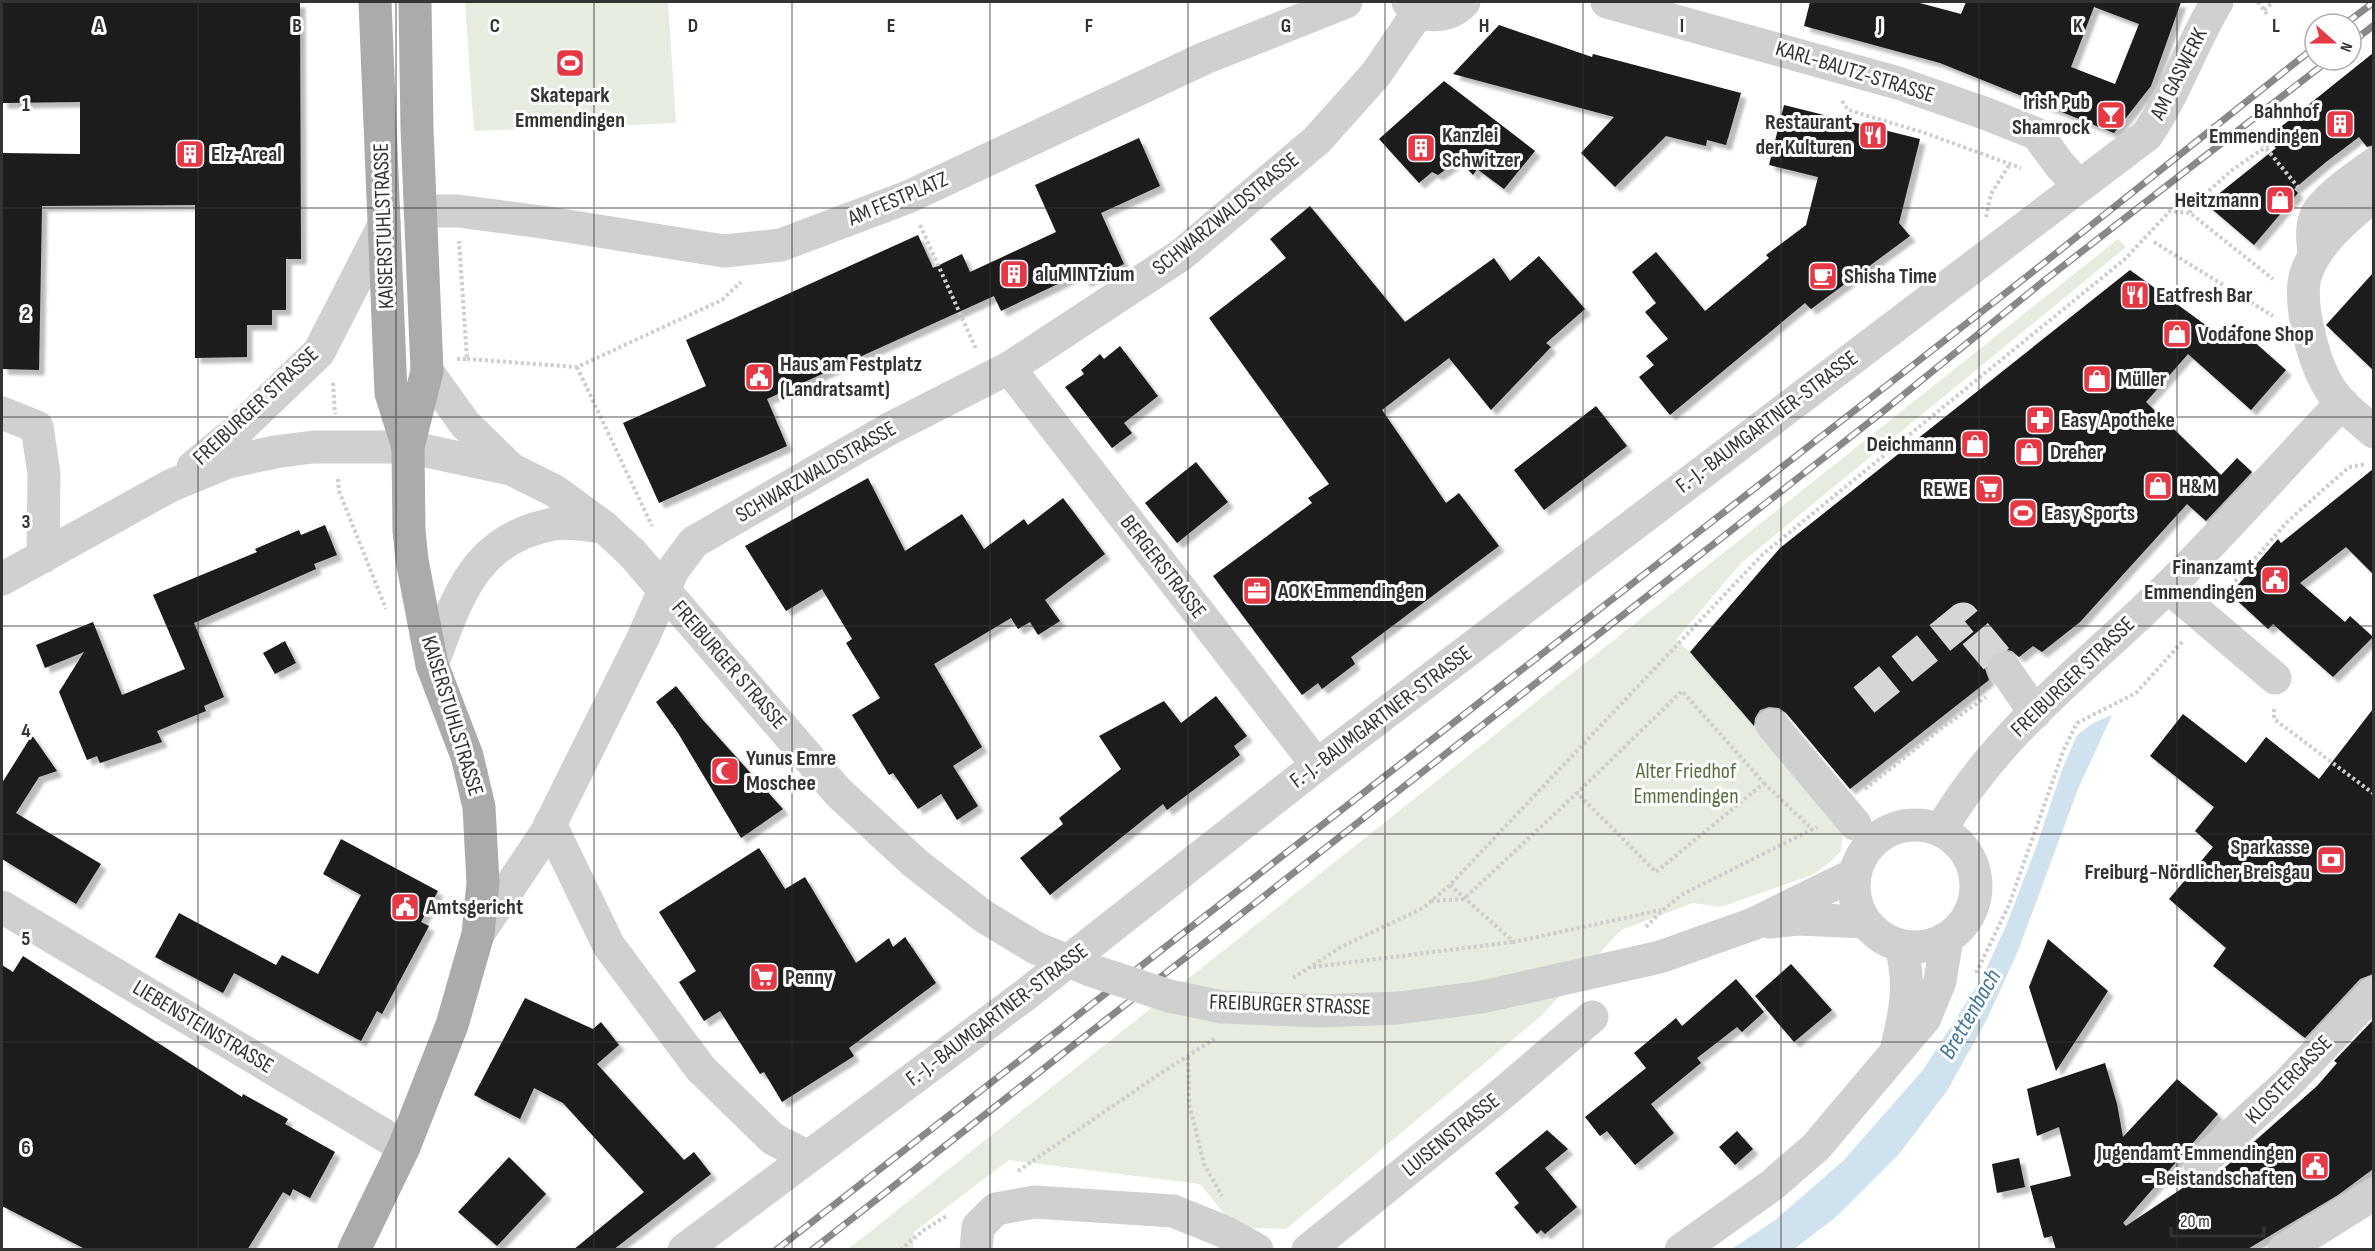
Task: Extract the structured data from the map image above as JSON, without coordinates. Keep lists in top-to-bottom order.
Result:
{
  "streets": {
    "main road": ["KAISERSTUHLSTRASSE"],
    "street": [
      "KARL-BAUTZ-STRASSE",
      "AM GASWERK",
      "AM FESTPLATZ",
      "SCHWARZWALDSTRASSE",
      "FREIBURGER STRASSE",
      "F.-J.-BAUMGARTNER-STRASSE",
      "BERGERSTRASSE",
      "LIEBENSTEINSTRASSE",
      "KLOSTERGASSE",
      "LUISENSTRASSE"
    ]
  },
  "crossings": [
    ["KARL-BAUTZ-STRASSE", "AM GASWERK"],
    ["KARL-BAUTZ-STRASSE", "F.-J.-BAUMGARTNER-STRASSE"],
    ["AM GASWERK", "F.-J.-BAUMGARTNER-STRASSE"],
    ["AM FESTPLATZ", "KAISERSTUHLSTRASSE"],
    ["SCHWARZWALDSTRASSE", "KAISERSTUHLSTRASSE"],
    ["SCHWARZWALDSTRASSE", "BERGERSTRASSE"],
    ["KAISERSTUHLSTRASSE", "FREIBURGER STRASSE"],
    ["KAISERSTUHLSTRASSE", "LIEBENSTEINSTRASSE"],
    ["F.-J.-BAUMGARTNER-STRASSE", "BERGERSTRASSE"]
  ],
  "water": ["Brettenbach"],
  "parks": ["Alter Friedhof Emmendingen"],
  "places": {
    "sports": ["Skatepark Emmendingen", "Easy Sports"],
    "bar": ["Irish Pub Shamrock"],
    "building": [
      "Bahnhof Emmendingen",
      "Kanzlei Schwitzer",
      "Elz-Areal",
      "aluMINTzium"
    ],
    "restaurant": ["Restaurant der Kulturen", "Eatfresh Bar"],
    "shop": [
      "Heitzmann",
      "Vodafone Shop",
      "Müller",
      "Deichmann",
      "Dreher",
      "H&M"
    ],
    "cafe": ["Shisha Time"],
    "public building": [
      "Haus am Festplatz (Landratsamt)",
      "Finanzamt Emmendingen",
      "Amtsgericht",
      "Jugendamt Emmendingen - Beistandschaften"
    ],
    "pharmacy": ["Easy Apotheke"],
    "supermarket": ["REWE", "Penny"],
    "office": ["AOK Emmendingen"],
    "mosque": ["Yunus Emre Moschee"],
    "bank": ["Sparkasse Freiburg-Nördlicher Breisgau"]
  },
  "scale_bar": "20 m",
  "north": "right",
  "grid": {
    "columns": [
      "A",
      "B",
      "C",
      "D",
      "E",
      "F",
      "G",
      "H",
      "I",
      "J",
      "K",
      "L"
    ],
    "rows": [
      "1",
      "2",
      "3",
      "4",
      "5",
      "6"
    ]
  }
}
